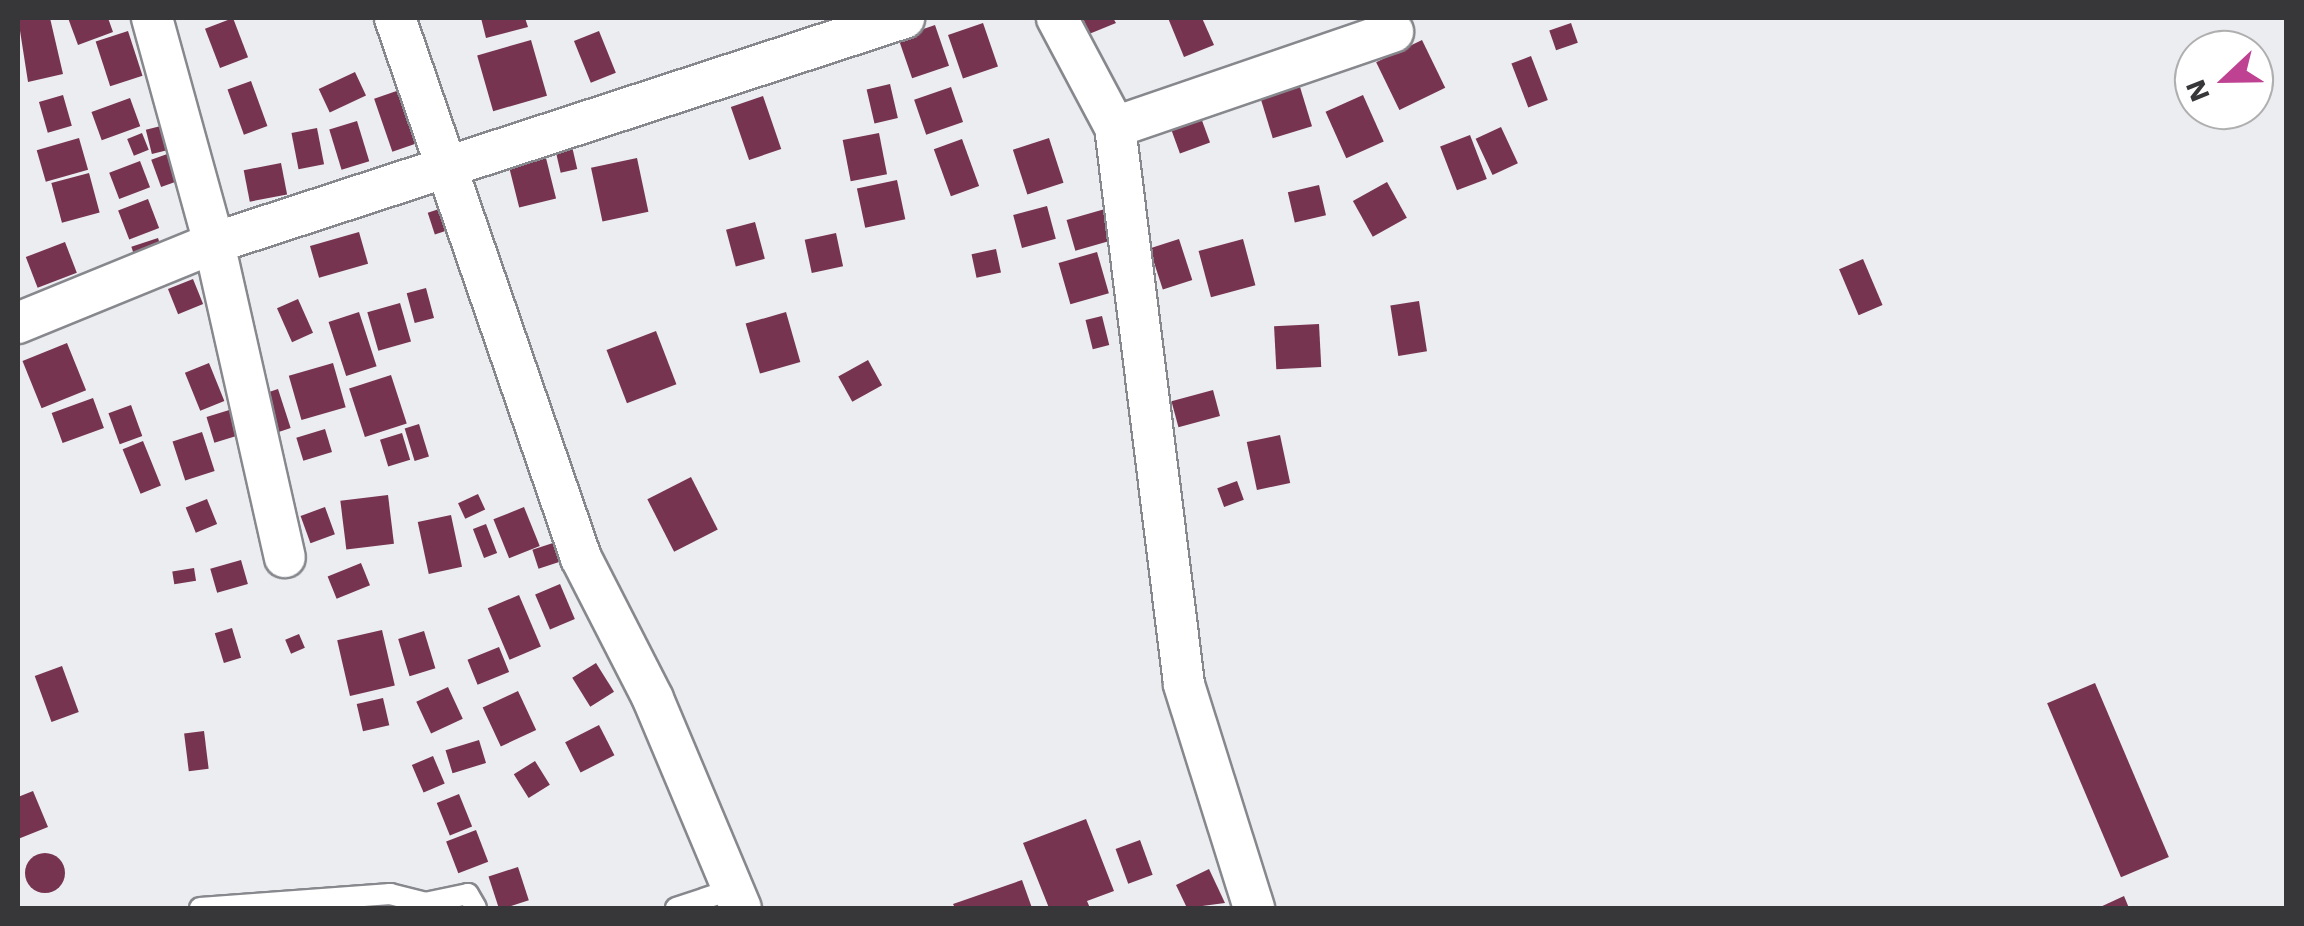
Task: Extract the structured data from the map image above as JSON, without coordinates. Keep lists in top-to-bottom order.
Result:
{
  "north": "left"
}
